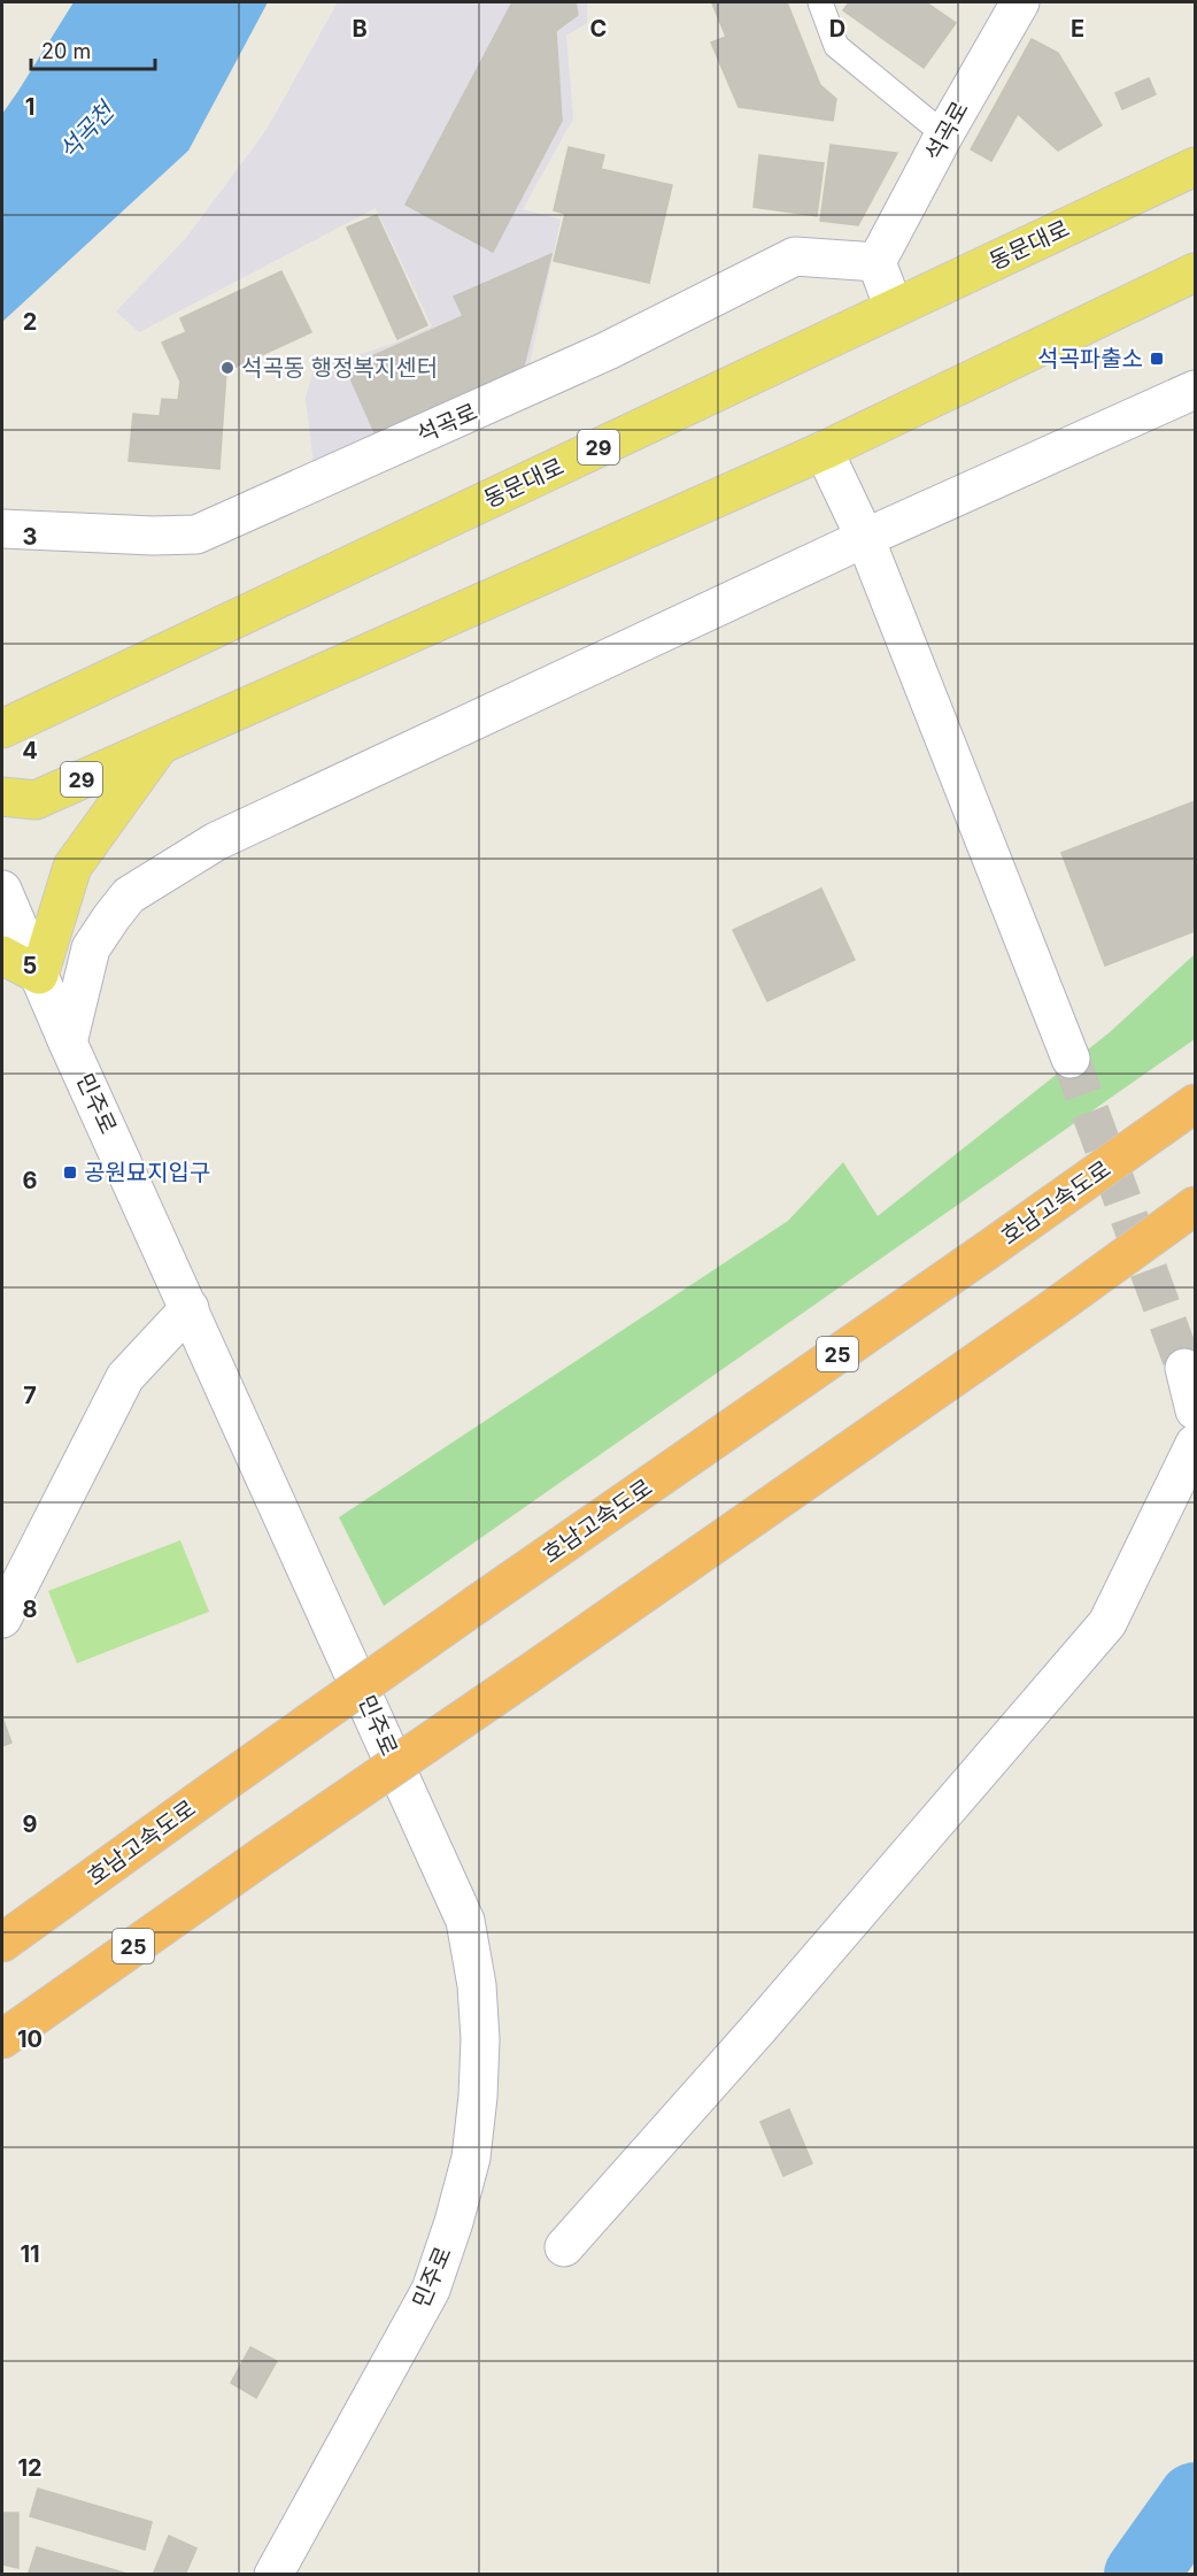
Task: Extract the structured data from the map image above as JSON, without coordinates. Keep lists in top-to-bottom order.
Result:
{
  "streets": {
    "highway": ["호남고속도로", "25"],
    "main road": ["동문대로", "29"],
    "street": ["석곡로", "민주로"]
  },
  "water": ["석곡천"],
  "places": {
    "transit": ["석곡파출소", "공원묘지입구"],
    "other": ["석곡동 행정복지센터"]
  },
  "scale_bar": "20 m",
  "grid": {
    "columns": [
      "B",
      "C",
      "D",
      "E"
    ],
    "rows": [
      "1",
      "2",
      "3",
      "4",
      "5",
      "6",
      "7",
      "8",
      "9",
      "10",
      "11",
      "12"
    ]
  }
}
